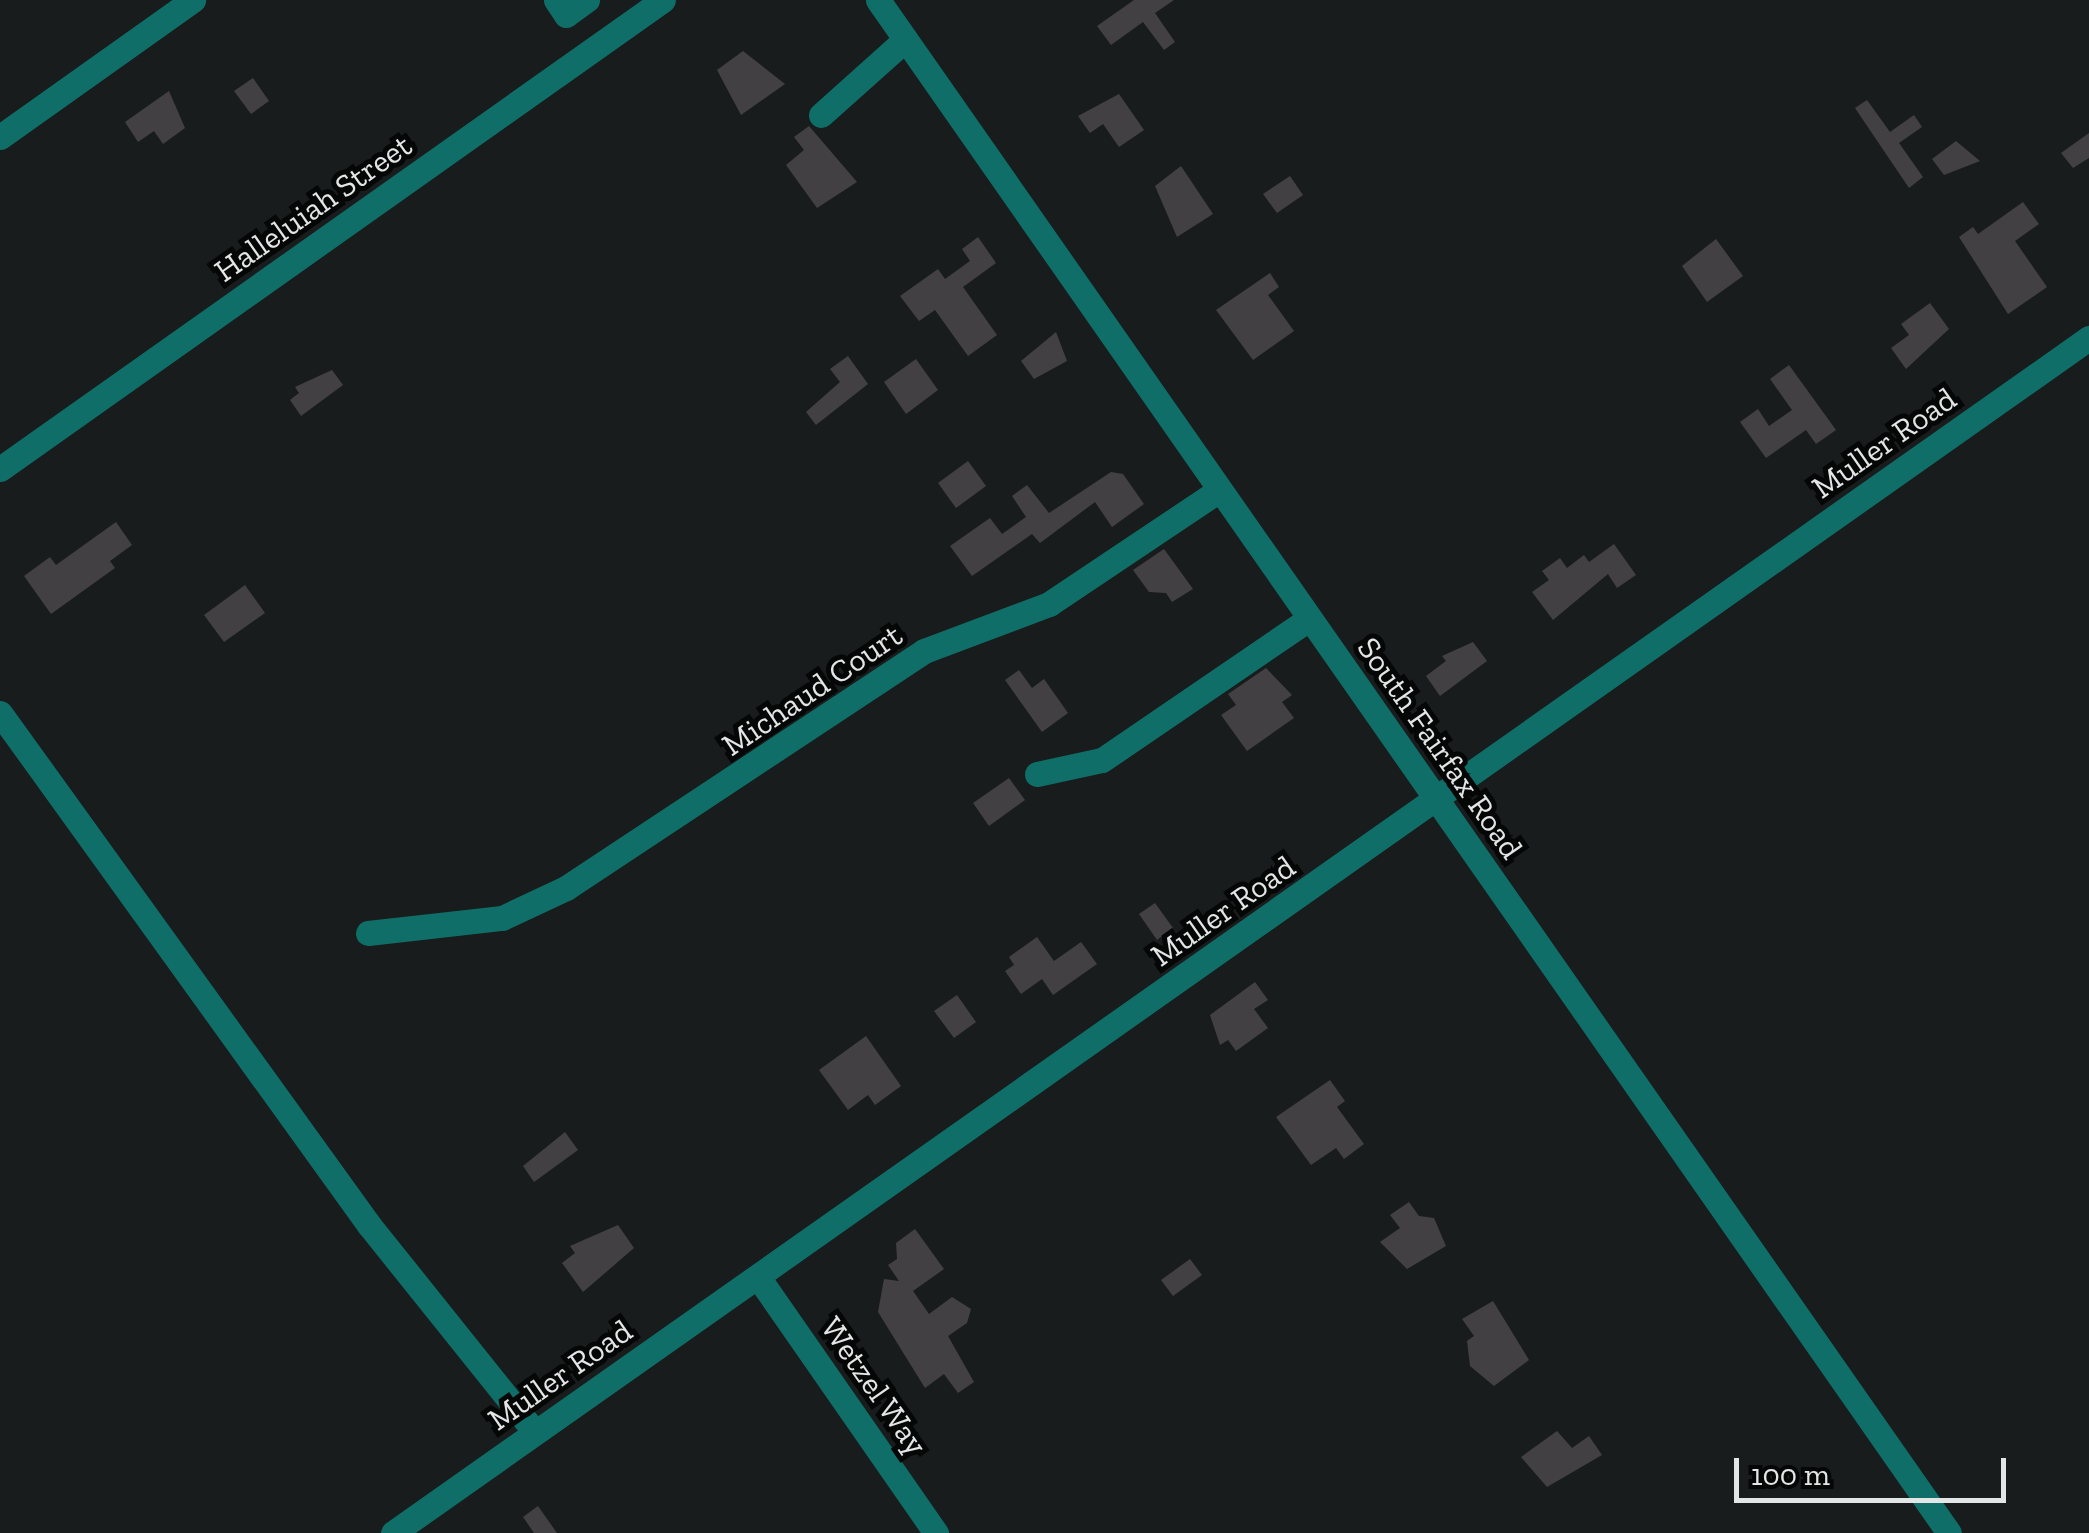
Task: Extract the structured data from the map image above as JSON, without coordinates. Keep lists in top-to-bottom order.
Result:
{
  "streets": {
    "street": [
      "Halleluiah Street",
      "Muller Road",
      "Michaud Court",
      "South Fairfax Road",
      "Wetzel Way"
    ]
  },
  "crossings": [
    ["Muller Road", "South Fairfax Road"],
    ["Muller Road", "Wetzel Way"],
    ["Michaud Court", "South Fairfax Road"]
  ],
  "scale_bar": "100 m"
}
